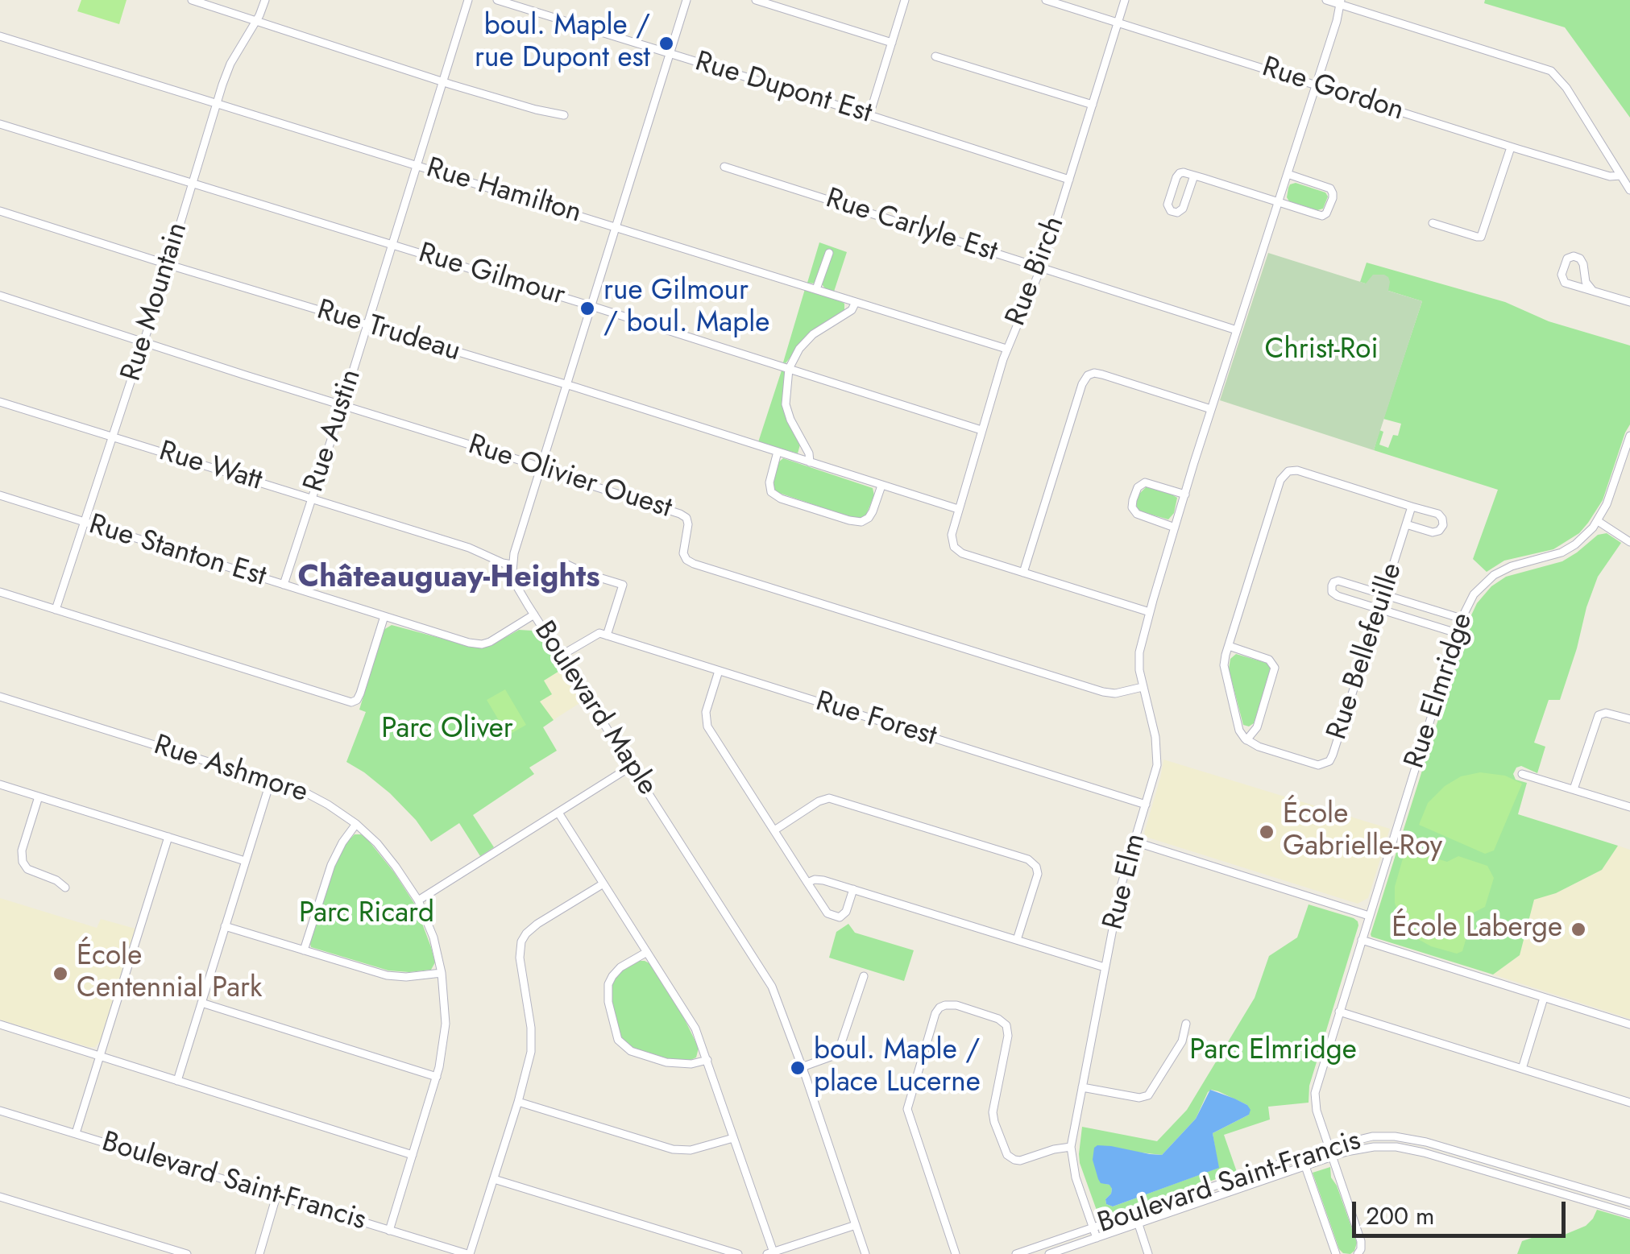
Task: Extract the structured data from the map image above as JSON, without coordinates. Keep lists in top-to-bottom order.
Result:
{
  "streets": {
    "street": [
      "Rue Dupont Est",
      "Rue Gordon",
      "Rue Hamilton",
      "Rue Carlyle Est",
      "Rue Birch",
      "Rue Gilmour",
      "Rue Mountain",
      "Rue Trudeau",
      "Rue Austin",
      "Rue Watt",
      "Rue Olivier Ouest",
      "Rue Stanton Est",
      "Rue Bellefeuille",
      "Rue Elmridge",
      "Boulevard Maple",
      "Rue Forest",
      "Rue Ashmore",
      "Rue Elm",
      "Boulevard Saint-Francis"
    ]
  },
  "crossings": [
    ["Rue Dupont Est", "Rue Birch"],
    ["Rue Gordon", "Rue Birch"],
    ["Rue Gordon", "Rue Elm"],
    ["Rue Hamilton", "Rue Birch"],
    ["Rue Hamilton", "Rue Mountain"],
    ["Rue Hamilton", "Rue Austin"],
    ["Rue Carlyle Est", "Rue Birch"],
    ["Rue Carlyle Est", "Rue Elm"],
    ["Rue Birch", "Rue Gilmour"],
    ["Rue Birch", "Rue Trudeau"],
    ["Rue Gilmour", "Rue Mountain"],
    ["Rue Gilmour", "Rue Austin"],
    ["Rue Mountain", "Rue Trudeau"],
    ["Rue Mountain", "Rue Watt"],
    ["Rue Mountain", "Rue Olivier Ouest"],
    ["Rue Mountain", "Rue Stanton Est"],
    ["Rue Trudeau", "Rue Austin"],
    ["Rue Austin", "Rue Watt"],
    ["Rue Austin", "Rue Olivier Ouest"],
    ["Rue Austin", "Rue Stanton Est"],
    ["Rue Watt", "Boulevard Maple"],
    ["Rue Olivier Ouest", "Rue Elm"],
    ["Rue Stanton Est", "Boulevard Maple"],
    ["Rue Elmridge", "Boulevard Saint-Francis"],
    ["Rue Forest", "Rue Elm"],
    ["Rue Ashmore", "Boulevard Saint-Francis"],
    ["Rue Elm", "Boulevard Saint-Francis"]
  ],
  "districts": ["Châteauguay-Heights"],
  "parks": [
    "Christ-Roi",
    "Parc Oliver",
    "Parc Ricard",
    "Parc Elmridge"
  ],
  "places": [
    "boul. Maple / rue Dupont est",
    "rue Gilmour / boul. Maple",
    "École Gabrielle-Roy",
    "École Laberge",
    "École Centennial Park",
    "boul. Maple / place Lucerne"
  ],
  "scale_bar": "200 m"
}
